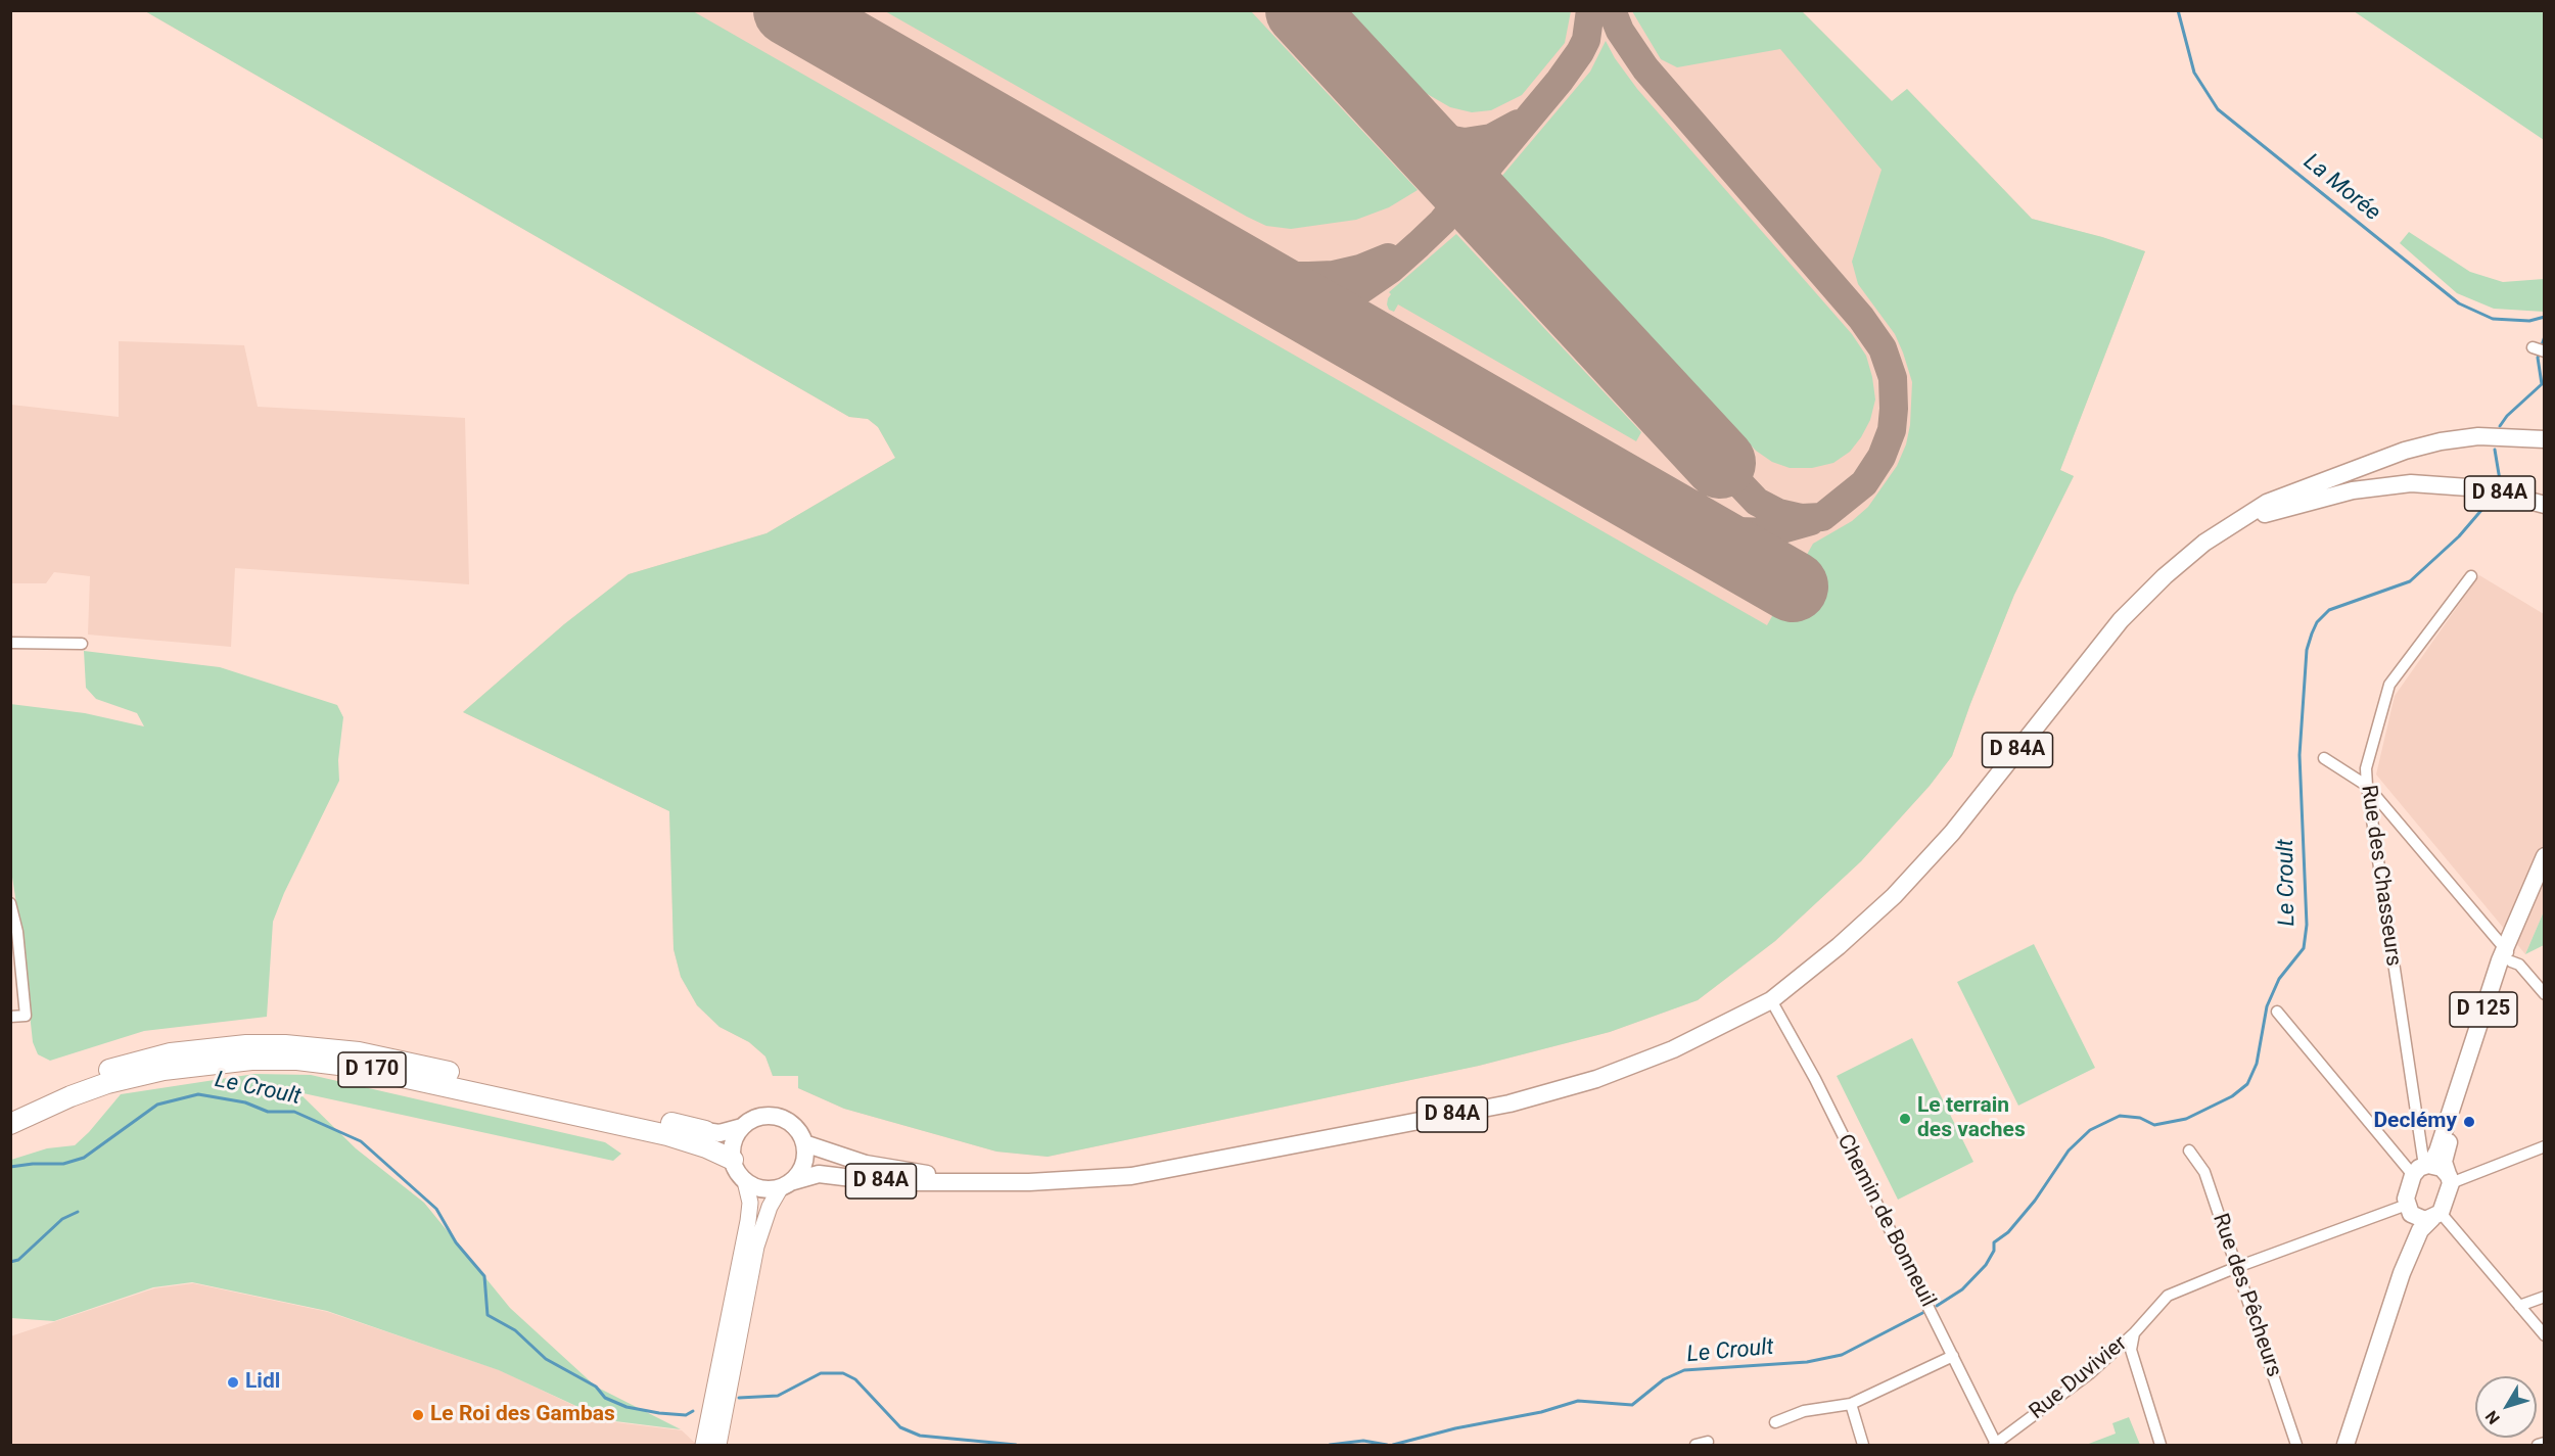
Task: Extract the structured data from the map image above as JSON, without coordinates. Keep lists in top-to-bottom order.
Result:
{
  "streets": {
    "highway": ["D 170"],
    "main road": ["D 84A", "D 125"],
    "street": [
      "Rue des Chasseurs",
      "Chemin de Bonneuil",
      "Rue des Pêcheurs",
      "Rue Duvivier"
    ]
  },
  "crossings": [
    ["D 84A", "D 170"],
    ["D 84A", "Chemin de Bonneuil"],
    ["Rue des Chasseurs", "D 125"],
    ["Rue des Chasseurs", "Rue Duvivier"],
    ["D 125", "Rue Duvivier"],
    ["Chemin de Bonneuil", "Rue Duvivier"],
    ["Rue des Pêcheurs", "Rue Duvivier"]
  ],
  "water": ["La Morée", "Le Croult"],
  "places": [
    "Le terrain des vaches",
    "Declémy",
    "Lidl",
    "Le Roi des Gambas"
  ],
  "north": "bottom left"
}
